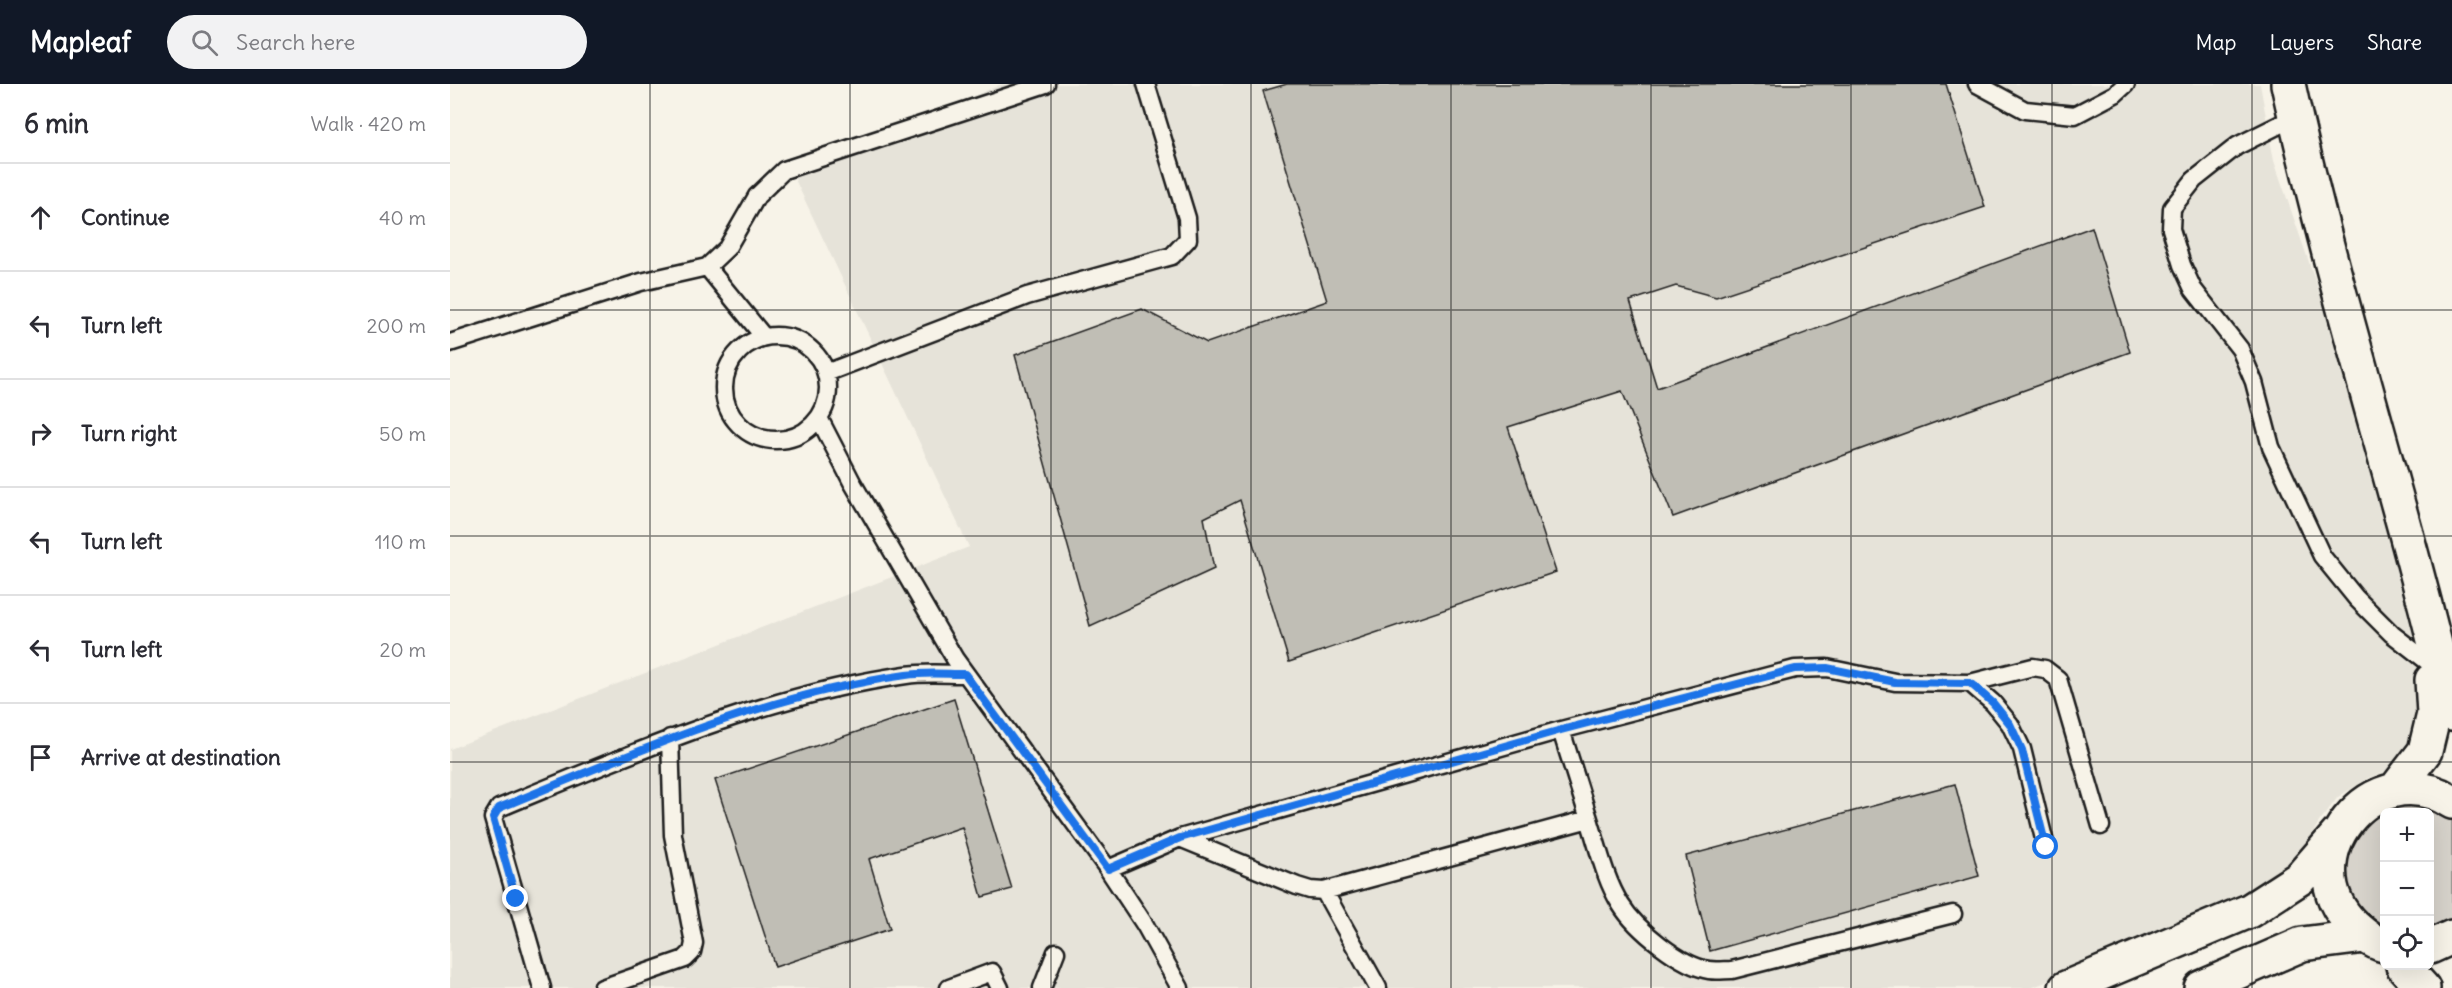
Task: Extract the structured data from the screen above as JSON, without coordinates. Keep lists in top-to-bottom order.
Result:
{
  "page": {
    "header": "Mapleaf",
    "search": "Search here",
    "nav": ["Map", "Layers", "Share"],
    "heading": ["6 min", "Walk · 420 m"],
    "list": [
      ["Continue", "40 m"],
      ["Turn left", "200 m"],
      ["Turn right", "50 m"],
      ["Turn left", "110 m"],
      ["Turn left", "20 m"],
      "Arrive at destination"
    ],
    "map_buttons": ["+", "−"]
  }
}
